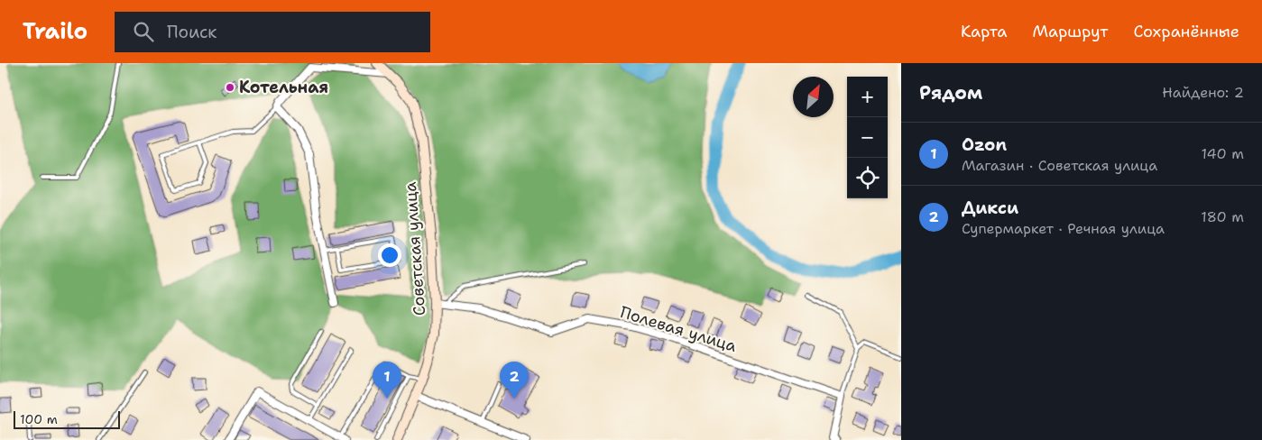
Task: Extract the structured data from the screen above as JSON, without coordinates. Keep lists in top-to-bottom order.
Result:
{
  "streets": {
    "main road": ["Советская улица"],
    "street": ["Полевая улица"]
  },
  "crossings": [
    ["Советская улица", "Полевая улица"]
  ],
  "places": ["Котельная"],
  "scale_bar": "100 m",
  "north": "top right",
  "page": {
    "header": "Trailo",
    "search": "Поиск",
    "nav": ["Карта", "Маршрут", "Сохранённые"],
    "heading": ["Рядом", "Найдено: 2"],
    "map_buttons": ["+", "−"],
    "list": [
      {
        "mark": "1",
        "name": "Ozon",
        "note": "Магазин · Советская улица",
        "value": "140 m"
      },
      {
        "mark": "2",
        "name": "Дикси",
        "note": "Супермаркет · Речная улица",
        "value": "180 m"
      }
    ],
    "pins": ["1", "2"],
    "scale": "100 m"
  }
}
